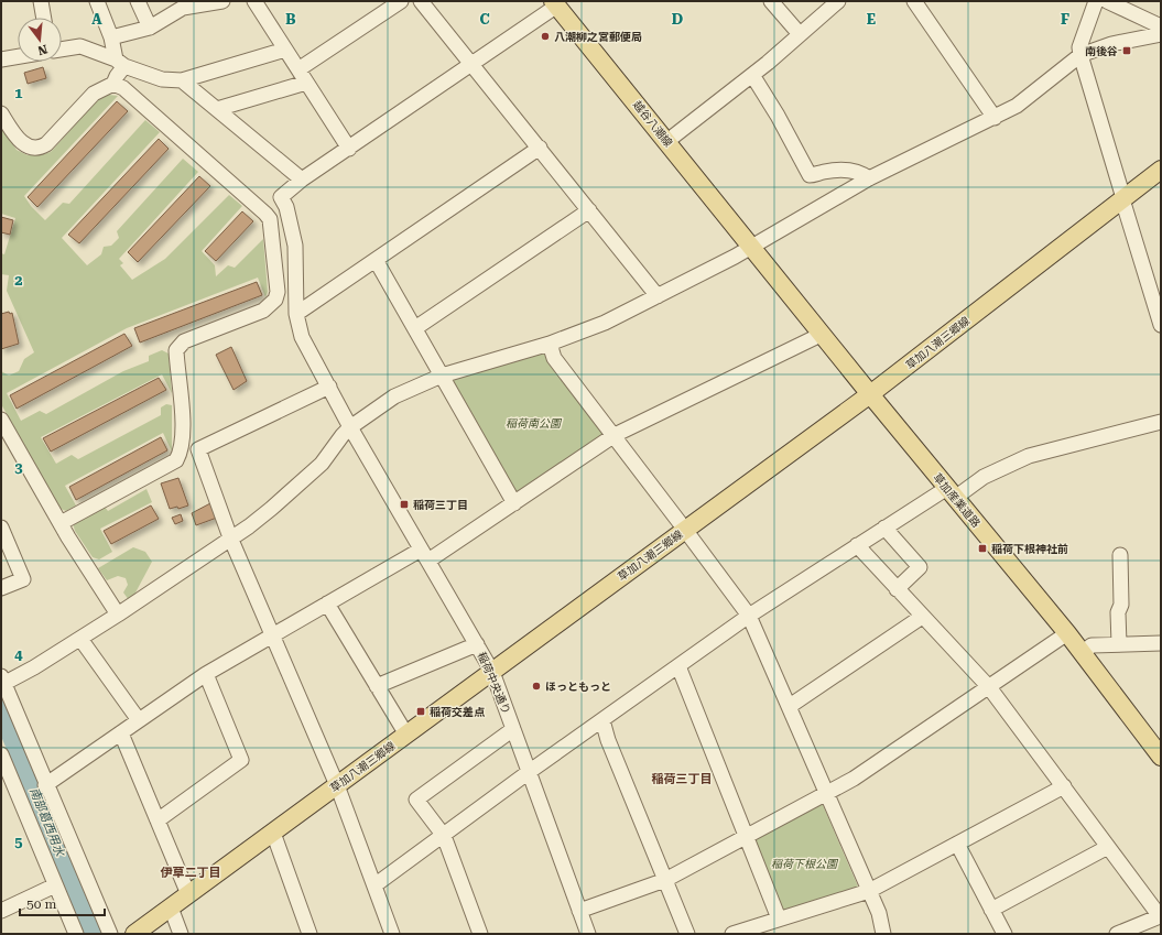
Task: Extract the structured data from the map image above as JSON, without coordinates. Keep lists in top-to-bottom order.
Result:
{
  "streets": {
    "main road": ["越谷八潮線", "草加八潮三郷線", "草加産業道路"],
    "street": ["稲荷中央通り"]
  },
  "crossings": [
    ["越谷八潮線", "草加産業道路"],
    ["草加八潮三郷線", "草加産業道路"],
    ["草加八潮三郷線", "稲荷中央通り"]
  ],
  "districts": ["稲荷三丁目", "伊草二丁目"],
  "water": ["南部葛西用水"],
  "parks": ["稲荷南公園", "稲荷下根公園"],
  "places": {
    "other": ["八潮柳之宮郵便局", "ほっともっと"],
    "transit": [
      "南後谷",
      "稲荷三丁目",
      "稲荷下根神社前",
      "稲荷交差点"
    ]
  },
  "scale_bar": "50 m",
  "north": "bottom",
  "grid": {
    "columns": [
      "A",
      "B",
      "C",
      "D",
      "E",
      "F"
    ],
    "rows": [
      "1",
      "2",
      "3",
      "4",
      "5"
    ]
  }
}
